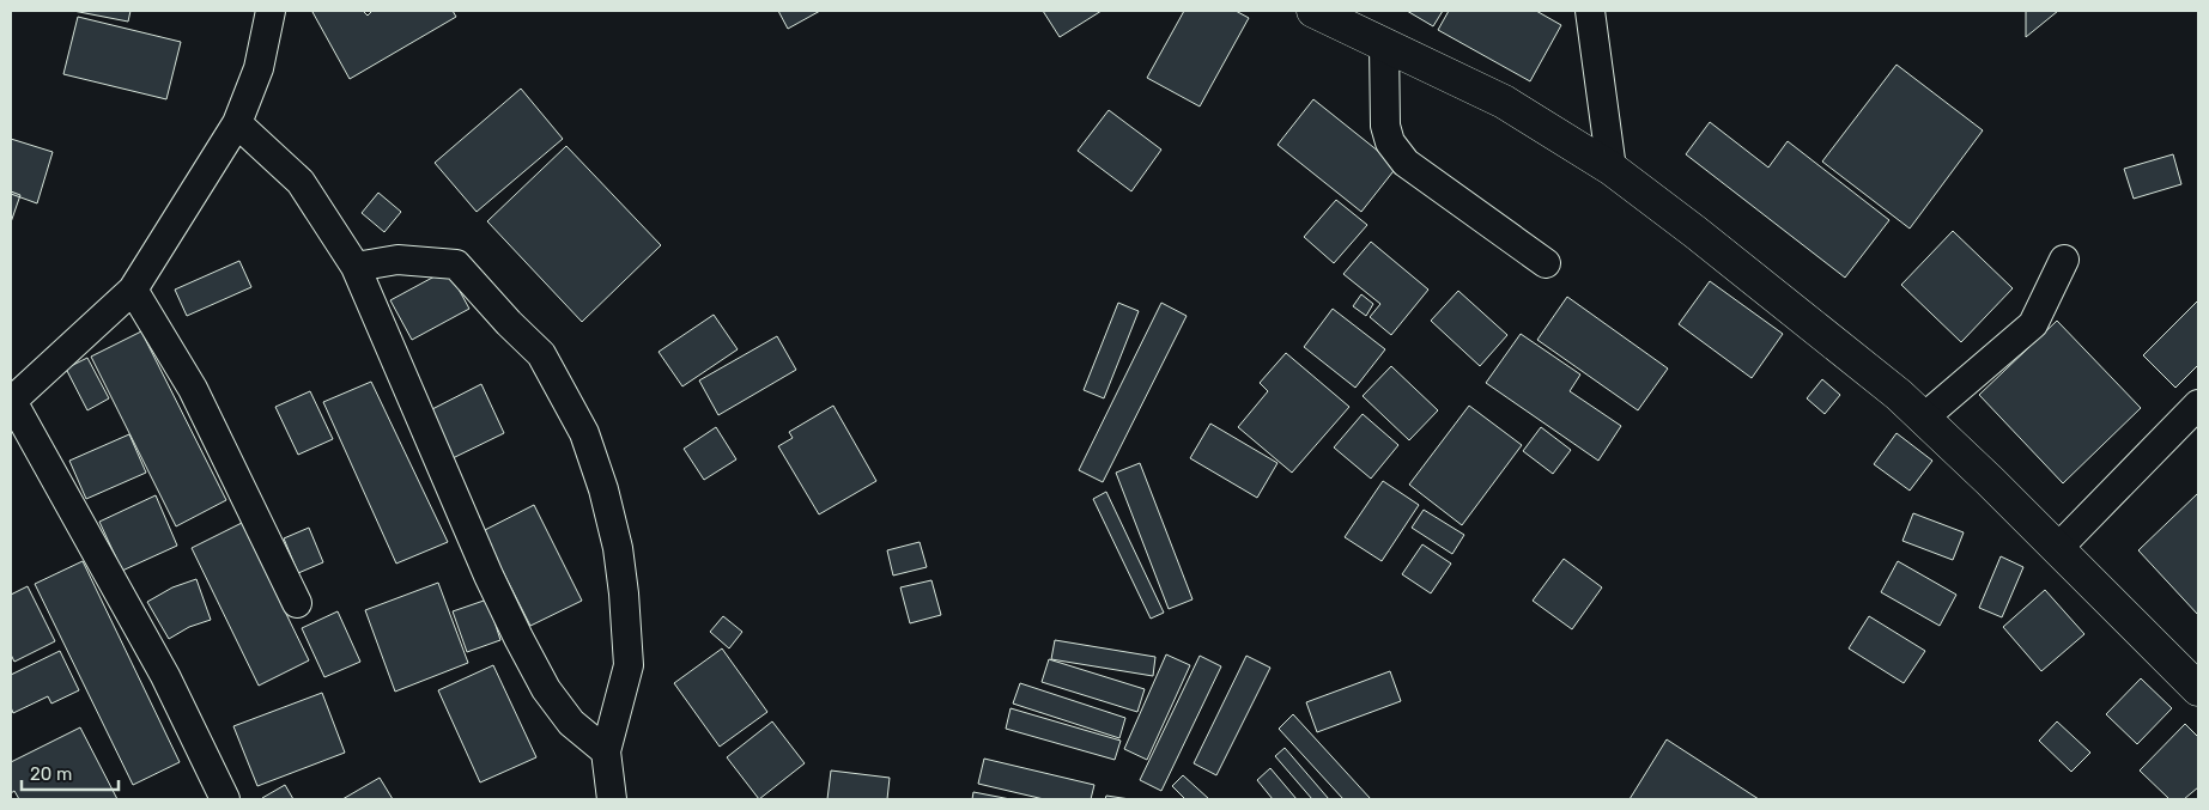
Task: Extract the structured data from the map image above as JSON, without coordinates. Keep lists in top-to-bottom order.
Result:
{
  "scale_bar": "20 m"
}
